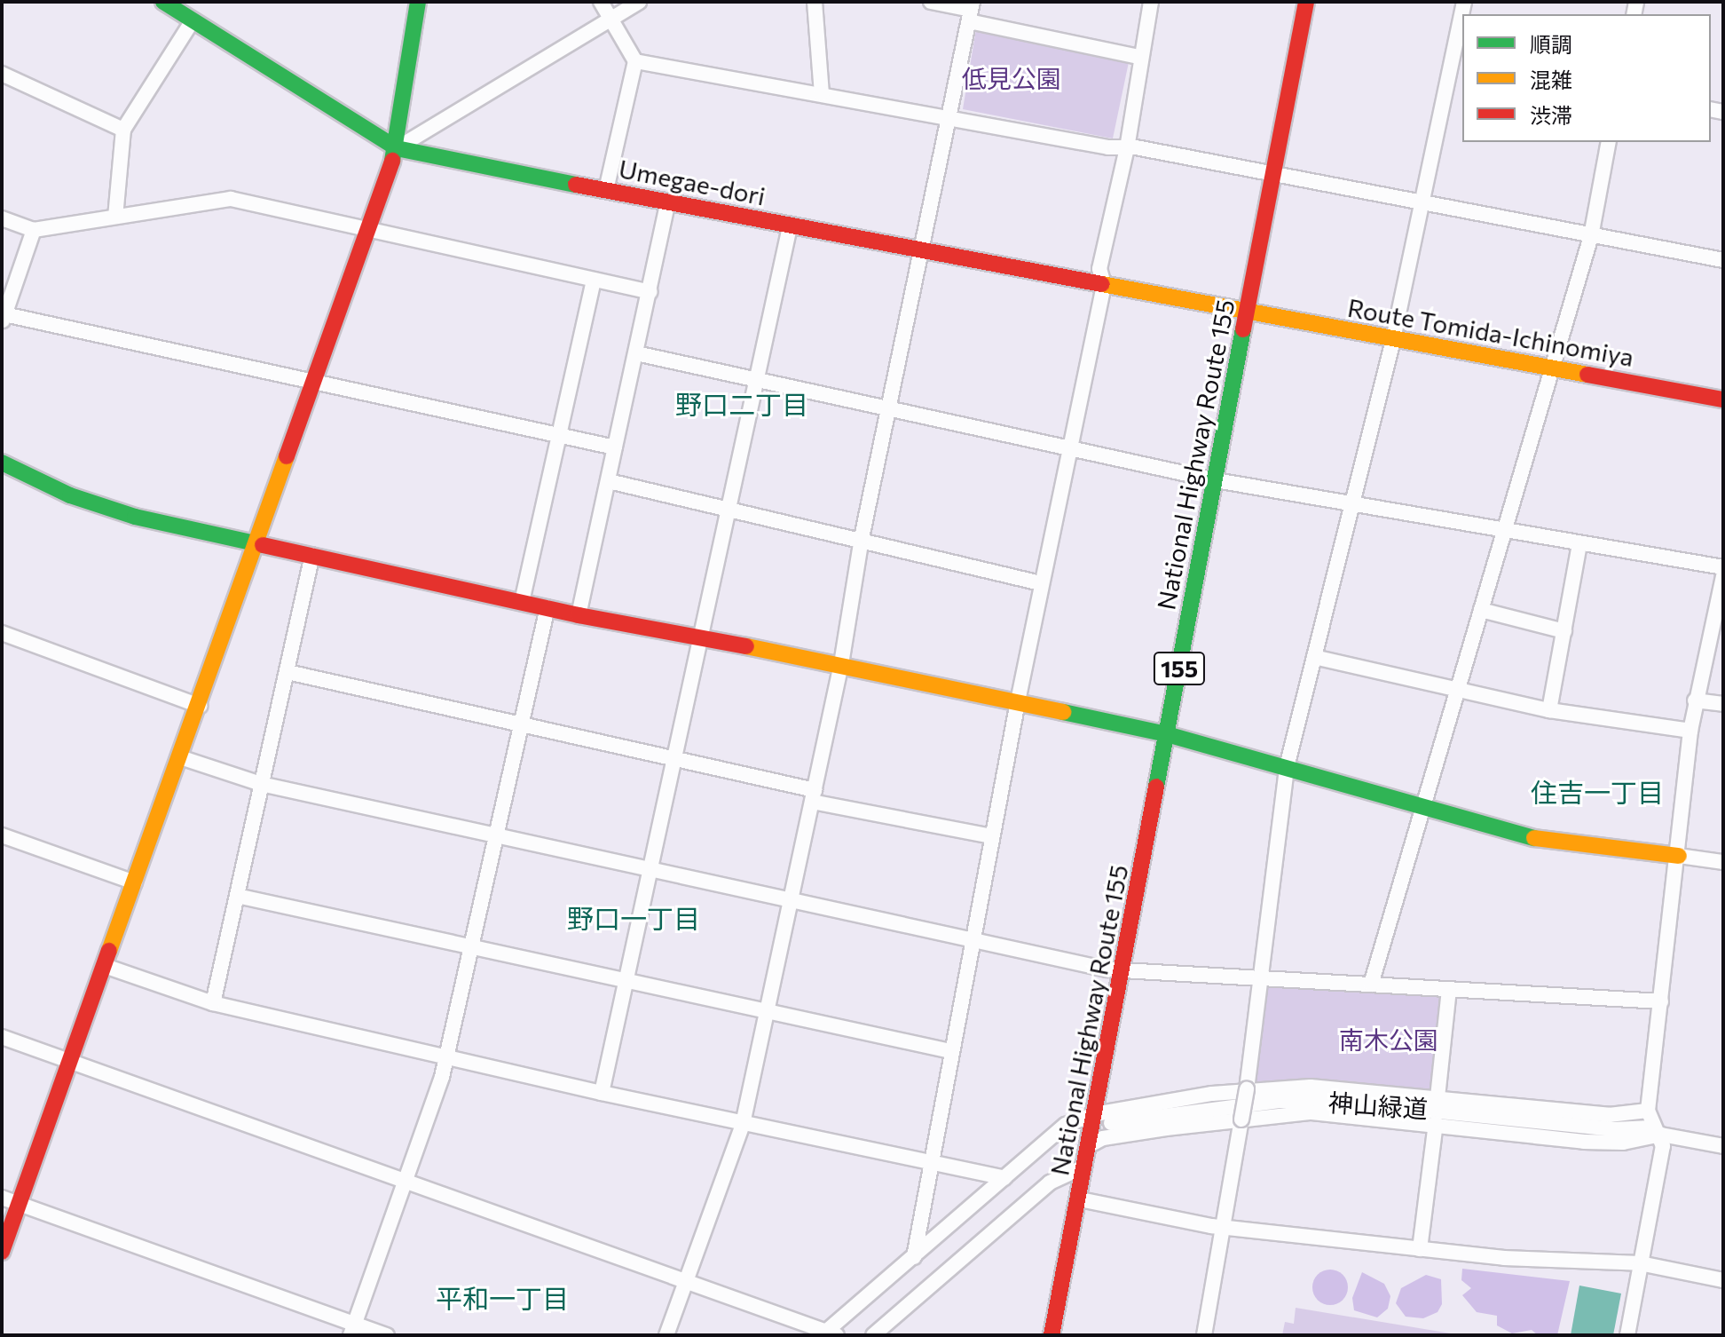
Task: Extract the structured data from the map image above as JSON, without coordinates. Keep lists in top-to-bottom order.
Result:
{
  "streets": {
    "main road": [
      "Umegae-dori",
      "Route Tomida-Ichinomiya",
      "National Highway Route 155",
      "155"
    ],
    "street": ["神山緑道"]
  },
  "crossings": [
    ["Umegae-dori", "Route Tomida-Ichinomiya"],
    ["Umegae-dori", "National Highway Route 155"],
    ["Route Tomida-Ichinomiya", "National Highway Route 155"]
  ],
  "districts": [
    "野口二丁目",
    "住吉一丁目",
    "野口一丁目",
    "平和一丁目"
  ],
  "parks": ["低見公園", "南木公園"],
  "legend": ["順調", "混雑", "渋滞"]
}
